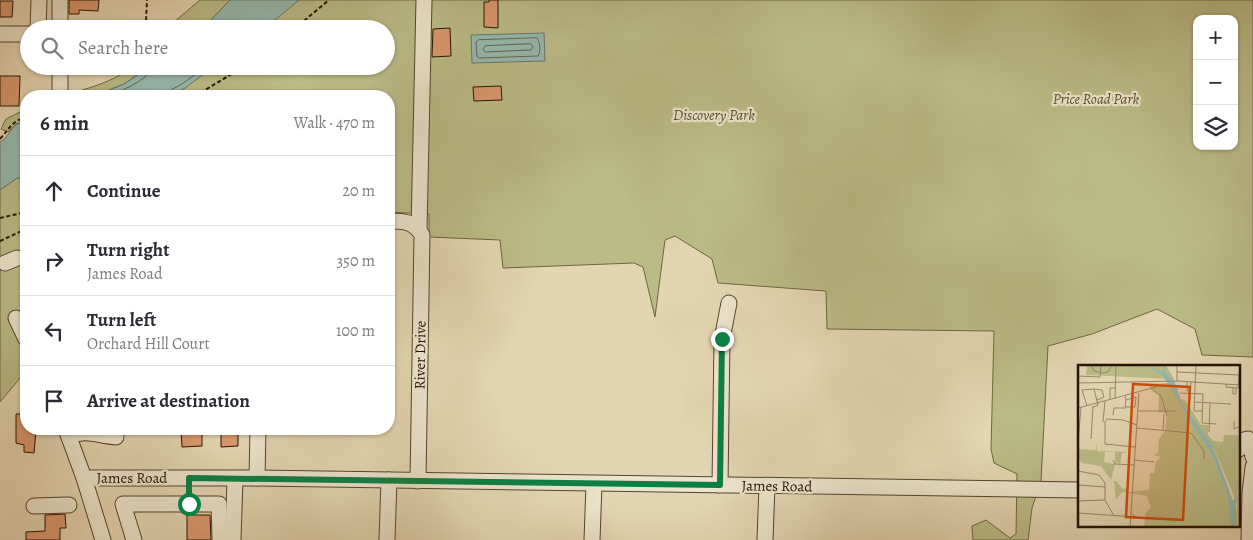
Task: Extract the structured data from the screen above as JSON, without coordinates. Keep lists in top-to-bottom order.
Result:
{
  "streets": {
    "street": ["River Drive", "James Road"]
  },
  "crossings": [
    ["River Drive", "James Road"]
  ],
  "parks": ["Price Road Park", "Discovery Park"],
  "page": {
    "map_buttons": ["+", "−"],
    "search": "Search here",
    "heading": ["6 min", "Walk · 470 m"],
    "list": [
      ["Continue", "20 m"],
      ["Turn right", "James Road", "350 m"],
      ["Turn left", "Orchard Hill Court", "100 m"],
      "Arrive at destination"
    ]
  }
}
